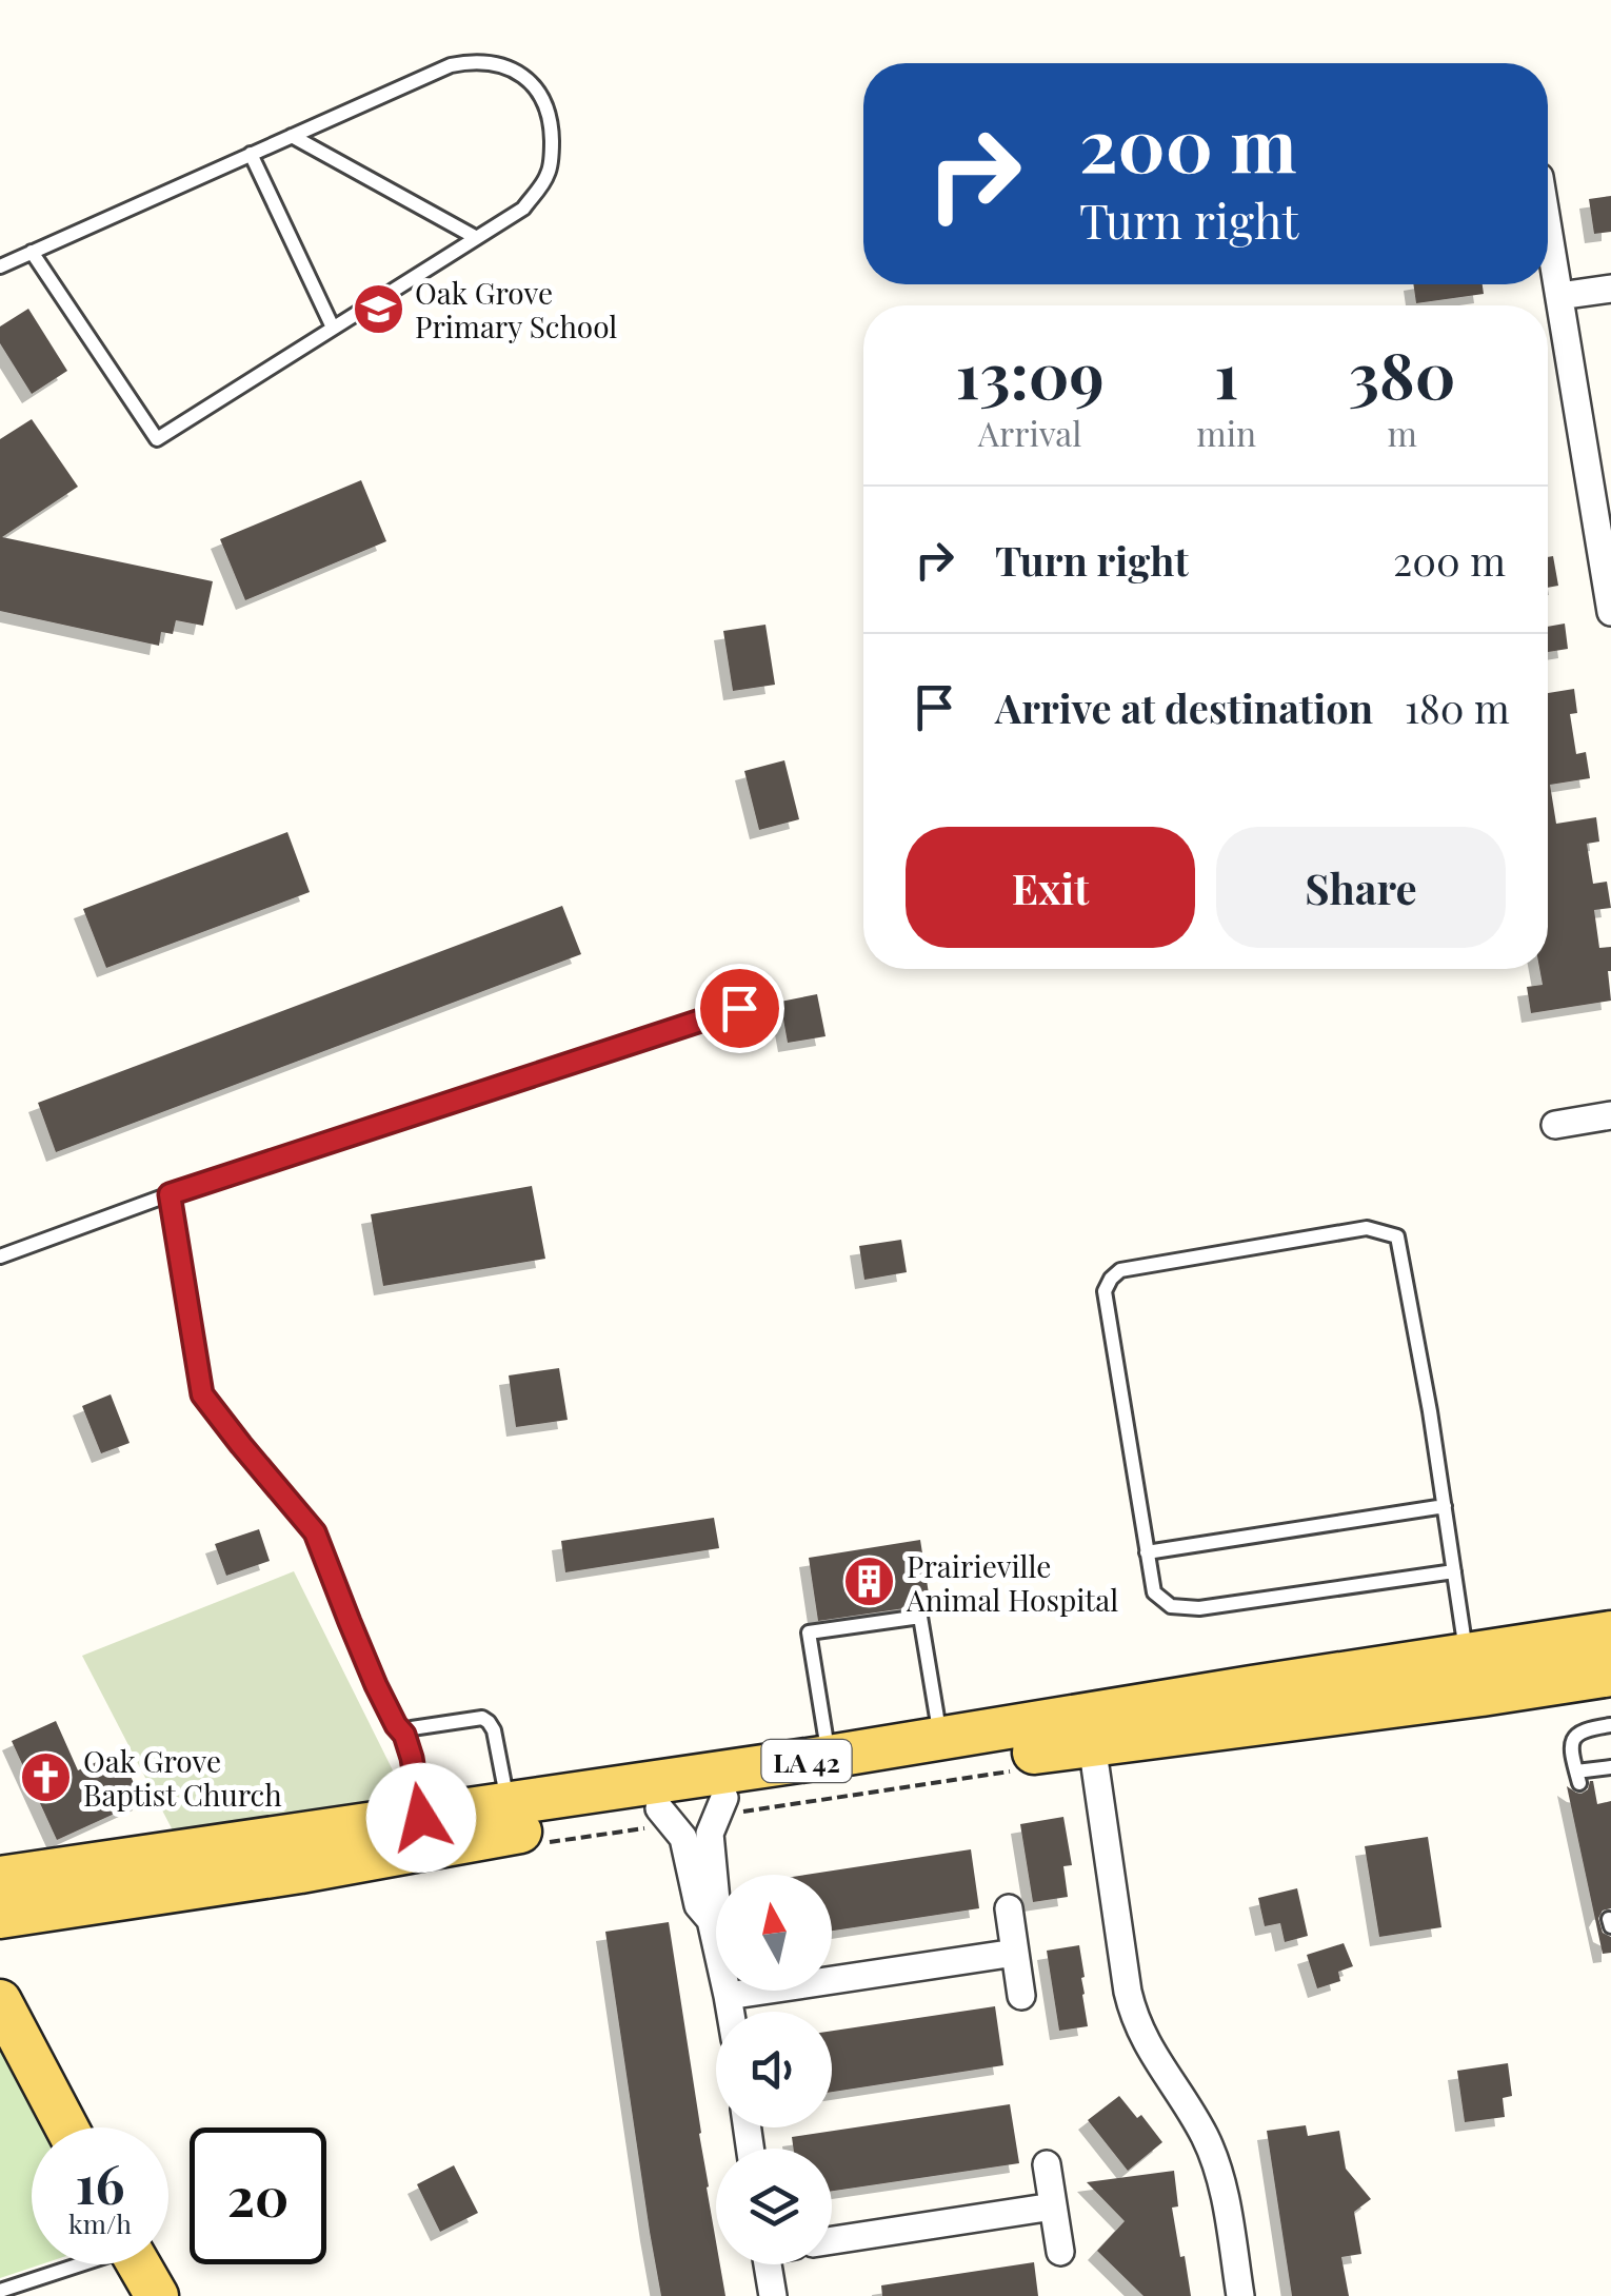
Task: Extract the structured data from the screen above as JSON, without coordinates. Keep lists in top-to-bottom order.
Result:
{
  "streets": {
    "main road": ["LA 42"]
  },
  "places": {
    "school or university": ["Oak Grove Primary School"],
    "building": ["Prairieville Animal Hospital"],
    "church": ["Oak Grove Baptist Church"]
  },
  "north": "top",
  "page": {
    "turn": ["200 m", "Turn right"],
    "eta": [
      "13:09",
      "Arrival",
      "1",
      "min",
      "380",
      "m"
    ],
    "list": [
      {
        "name": "Turn right",
        "value": "200 m"
      },
      {
        "name": "Arrive at destination",
        "value": "180 m"
      }
    ],
    "buttons": ["Exit", "Share"],
    "speed": "16 km/h",
    "limit": "20"
  }
}
